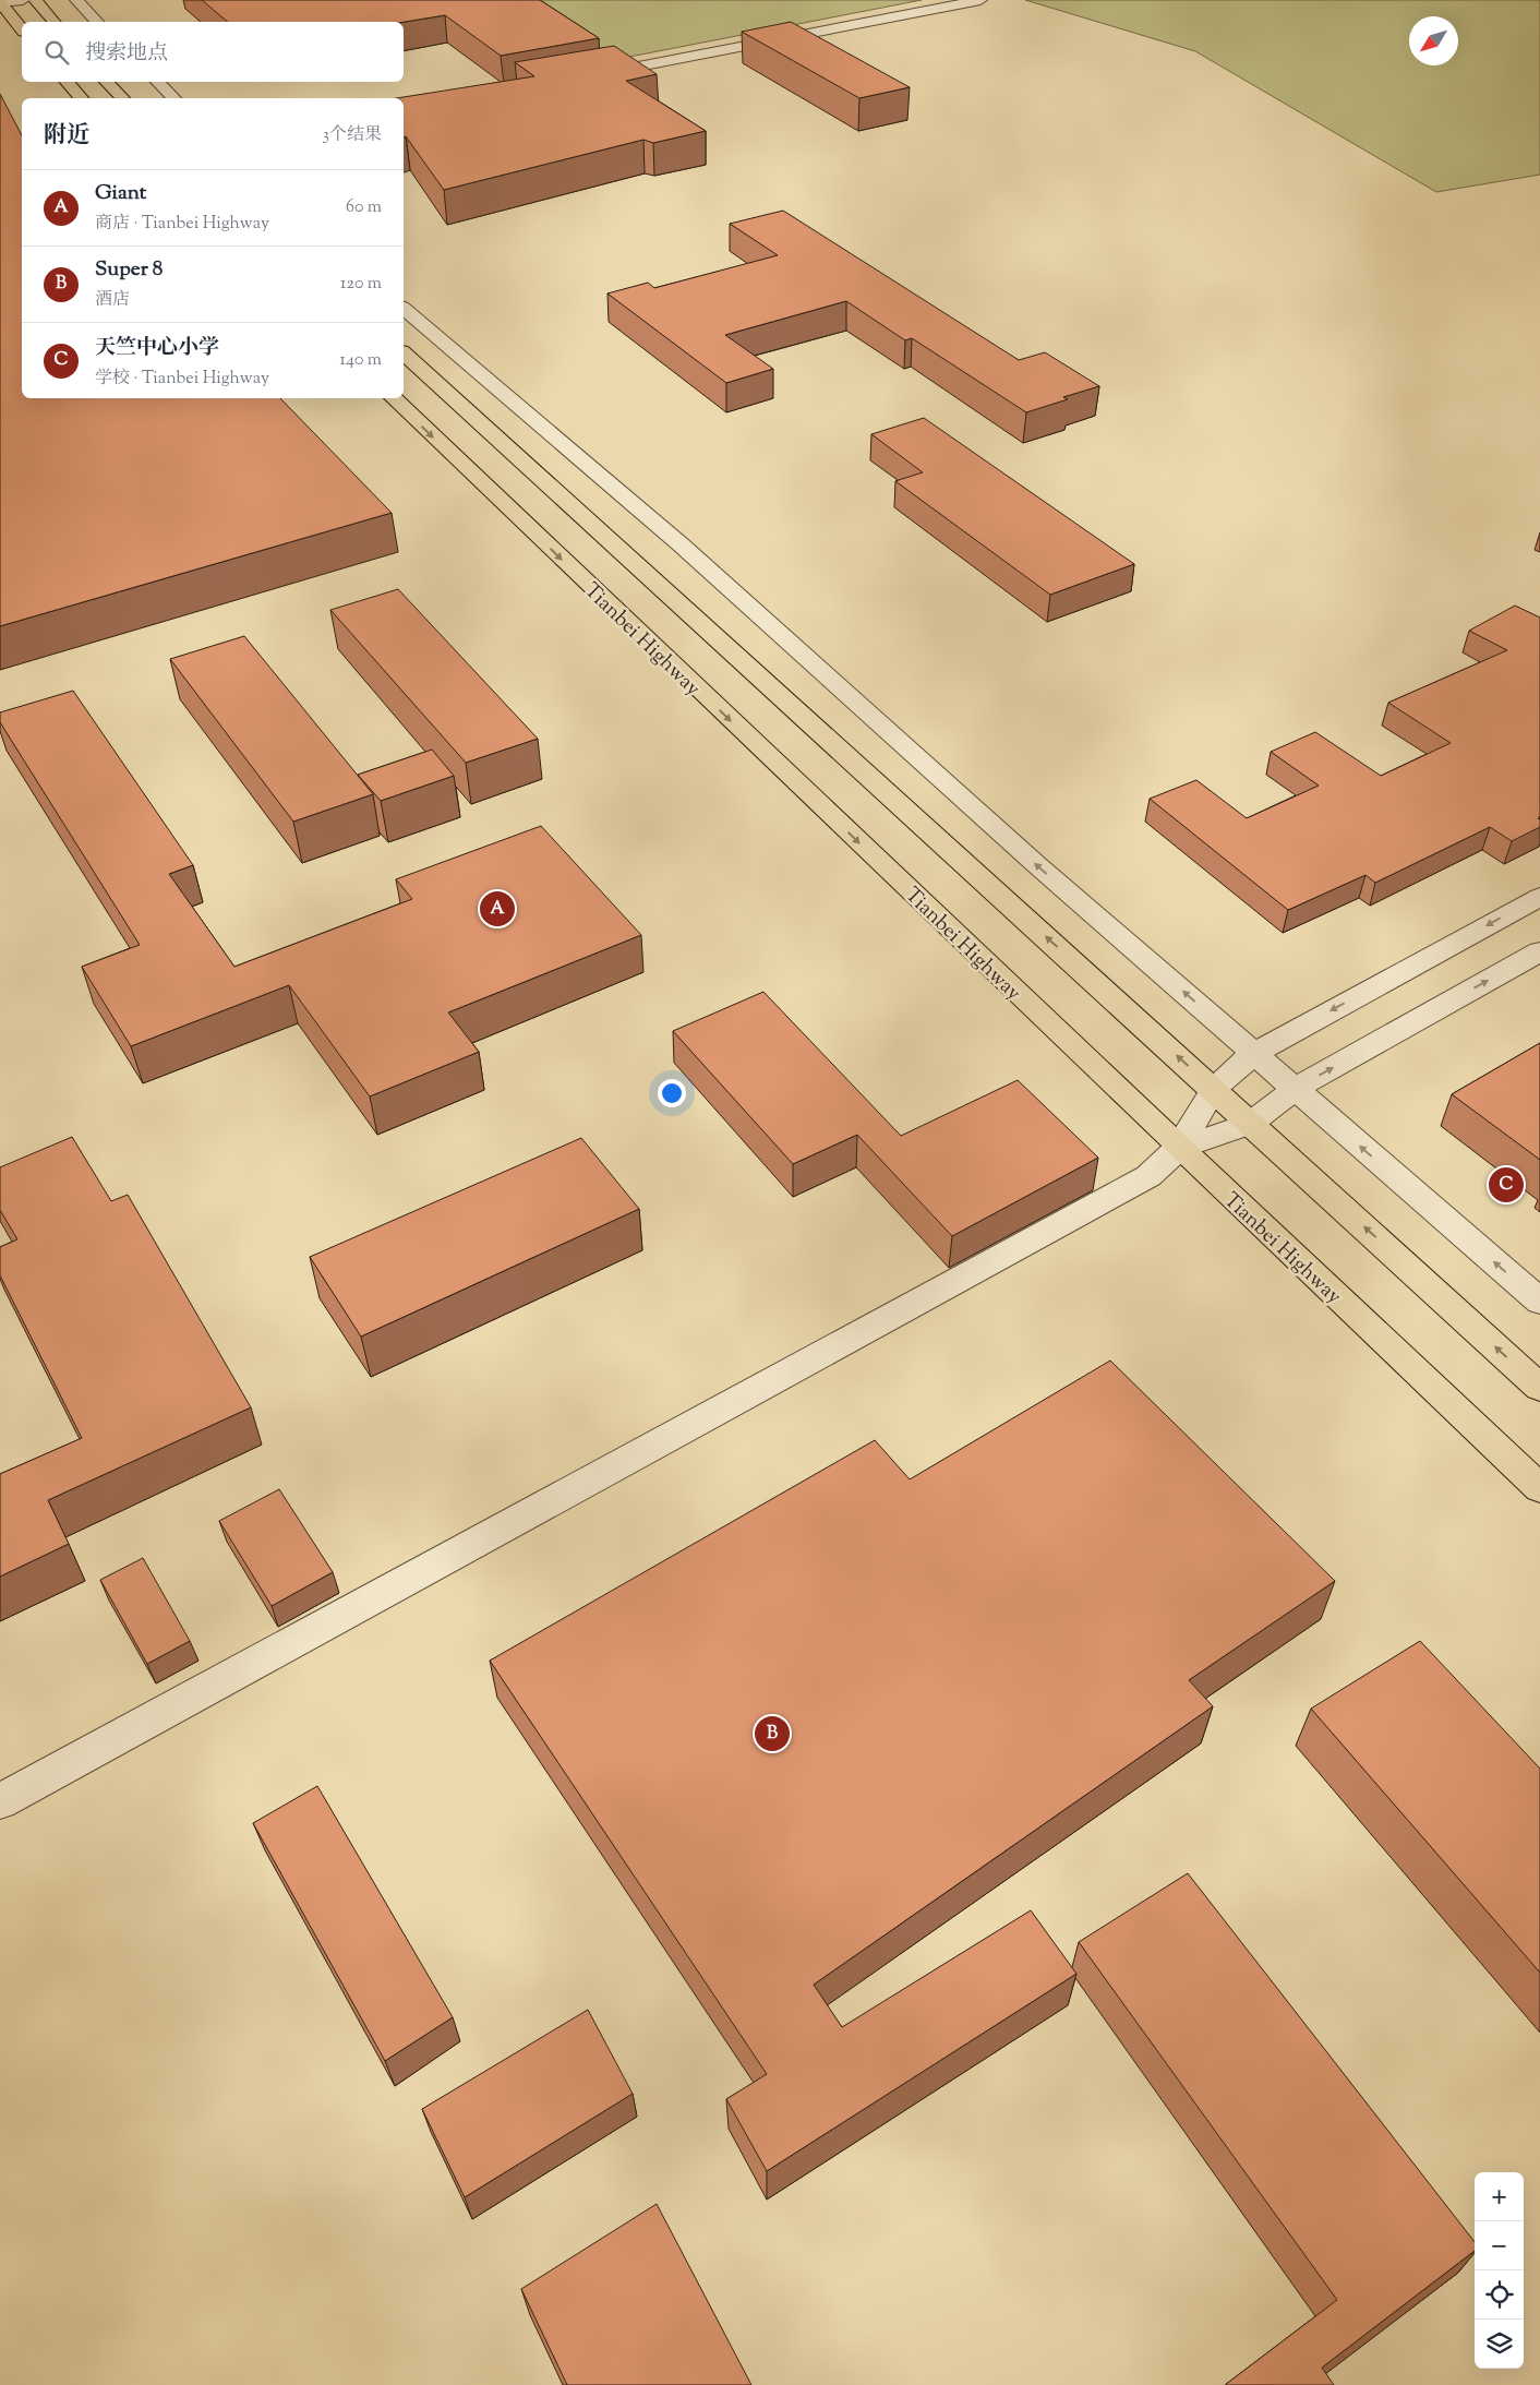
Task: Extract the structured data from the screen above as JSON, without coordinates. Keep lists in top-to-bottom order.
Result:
{
  "streets": {
    "main road": ["Tianbei Highway"]
  },
  "north": "bottom left",
  "page": {
    "search": "搜索地点",
    "heading": ["附近", "3个结果"],
    "list": [
      {
        "mark": "A",
        "name": "Giant",
        "note": "商店 · Tianbei Highway",
        "value": "60 m"
      },
      {
        "mark": "B",
        "name": "Super 8",
        "note": "酒店",
        "value": "120 m"
      },
      {
        "mark": "C",
        "name": "天竺中心小学",
        "note": "学校 · Tianbei Highway",
        "value": "140 m"
      }
    ],
    "pins": ["A", "C", "B"],
    "map_buttons": ["+", "−"]
  }
}
